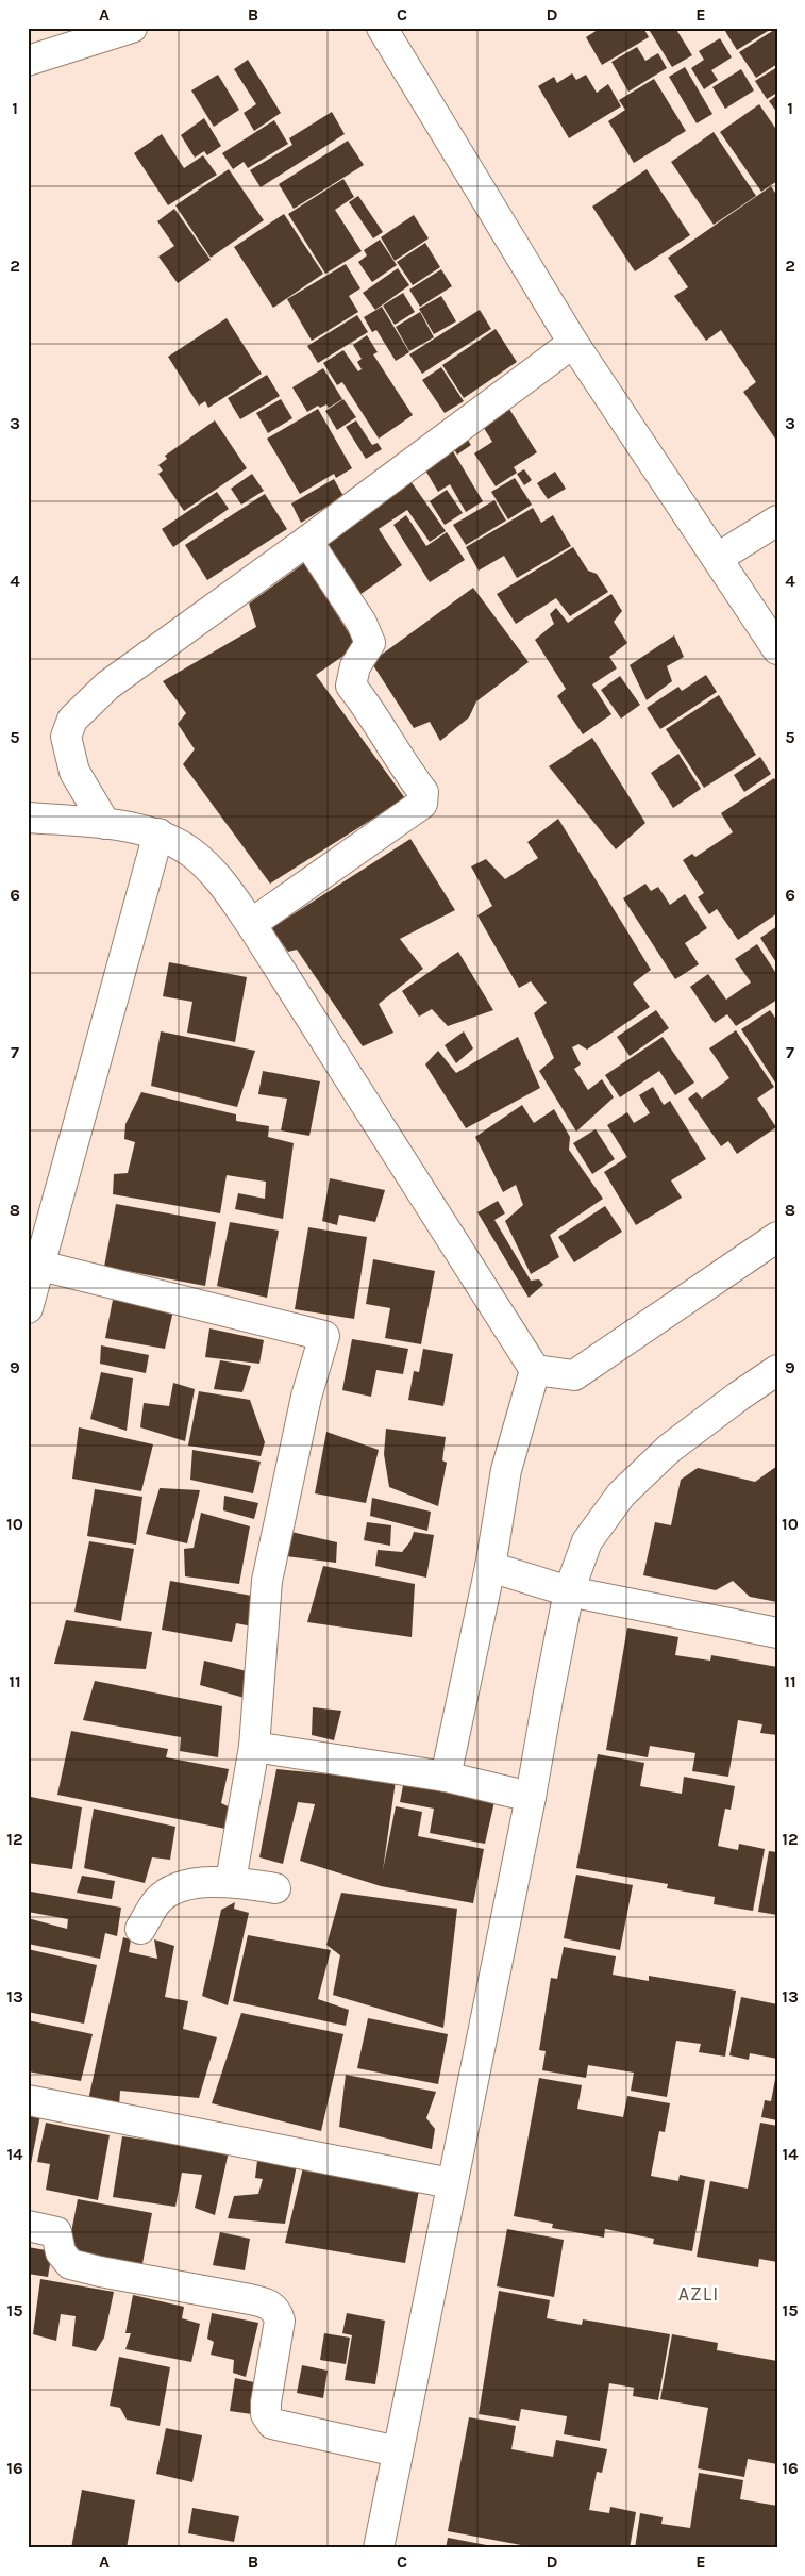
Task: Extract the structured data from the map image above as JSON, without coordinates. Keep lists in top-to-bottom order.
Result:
{
  "districts": ["AZLI"],
  "grid": {
    "columns": [
      "A",
      "B",
      "C",
      "D",
      "E"
    ],
    "rows": [
      "1",
      "2",
      "3",
      "4",
      "5",
      "6",
      "7",
      "8",
      "9",
      "10",
      "11",
      "12",
      "13",
      "14",
      "15",
      "16"
    ]
  }
}
